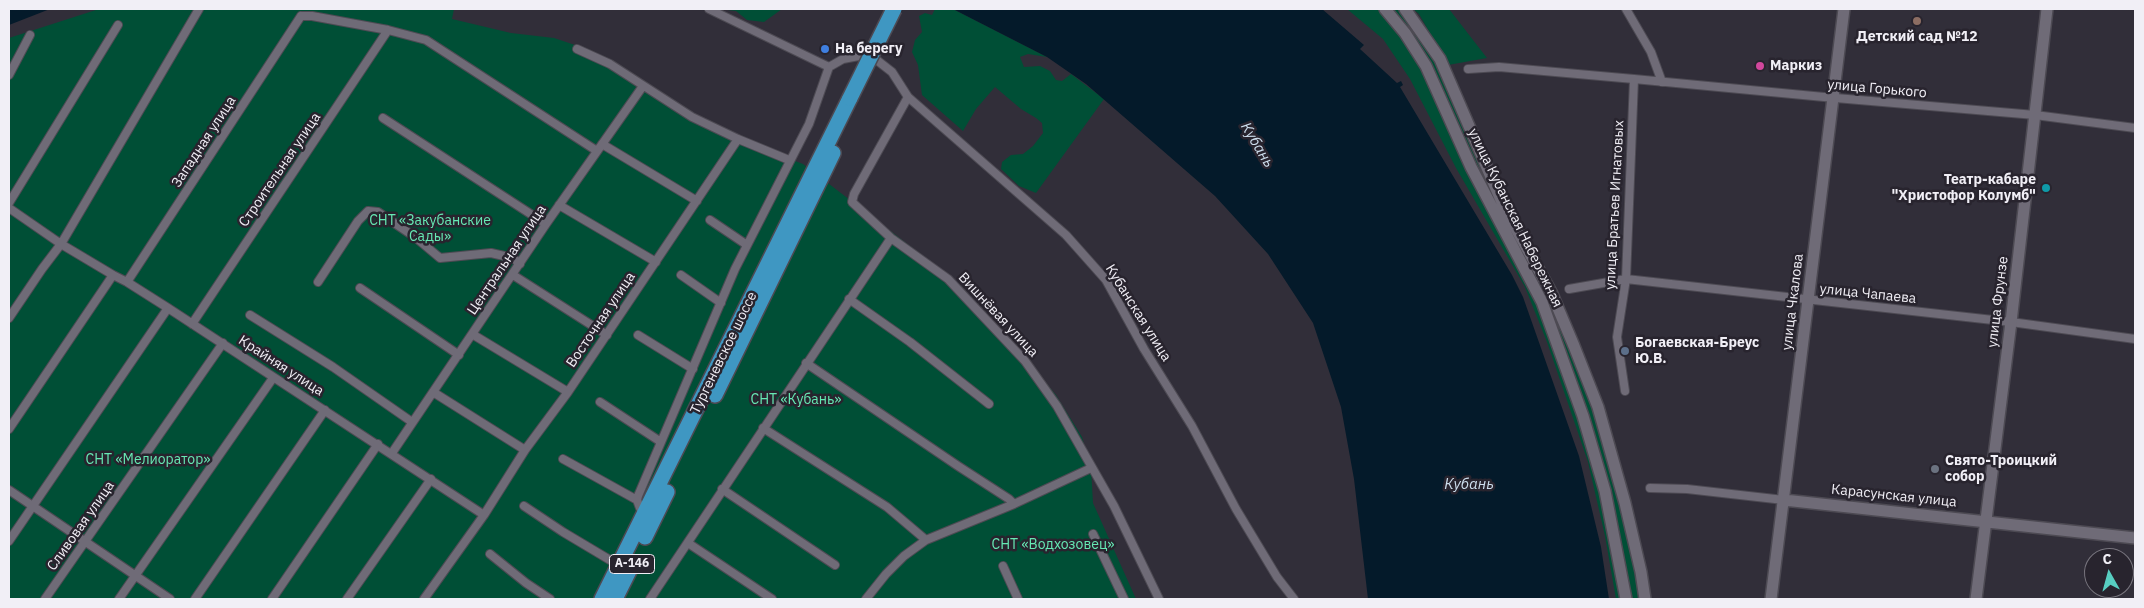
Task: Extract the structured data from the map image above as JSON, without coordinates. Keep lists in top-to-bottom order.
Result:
{
  "streets": {
    "highway": ["Тургеневское шоссе", "А-146"],
    "street": [
      "улица Горького",
      "Западная улица",
      "Строительная улица",
      "улица Братьев Игнатовых",
      "улица Кубанская Набережная",
      "Центральная улица",
      "улица Чапаева",
      "улица Чкалова",
      "улица Фрунзе",
      "Кубанская улица",
      "Вишнёвая улица",
      "Восточная улица",
      "Крайняя улица",
      "Карасунская улица",
      "Сливовая улица"
    ]
  },
  "crossings": [
    ["улица Горького", "улица Братьев Игнатовых"],
    ["улица Горького", "улица Чкалова"],
    ["улица Горького", "улица Фрунзе"],
    ["Западная улица", "Крайняя улица"],
    ["Строительная улица", "Крайняя улица"],
    ["улица Братьев Игнатовых", "улица Чапаева"],
    ["Центральная улица", "Крайняя улица"],
    ["улица Чапаева", "улица Чкалова"],
    ["улица Чапаева", "улица Фрунзе"],
    ["улица Чкалова", "Карасунская улица"],
    ["улица Фрунзе", "Карасунская улица"],
    ["Кубанская улица", "Вишнёвая улица"],
    ["Восточная улица", "Крайняя улица"],
    ["Крайняя улица", "Сливовая улица"]
  ],
  "water": ["Кубань"],
  "parks": [
    "СНТ «Закубанские Сады»",
    "СНТ «Кубань»",
    "СНТ «Мелиоратор»",
    "СНТ «Водхозовец»"
  ],
  "places": [
    "Детский сад №12",
    "На берегу",
    "Маркиз",
    "Театр-кабаре \"Христофор Колумб\"",
    "Богаевская-Бреус Ю.В.",
    "Свято-Троицкий собор"
  ],
  "north": "top"
}
